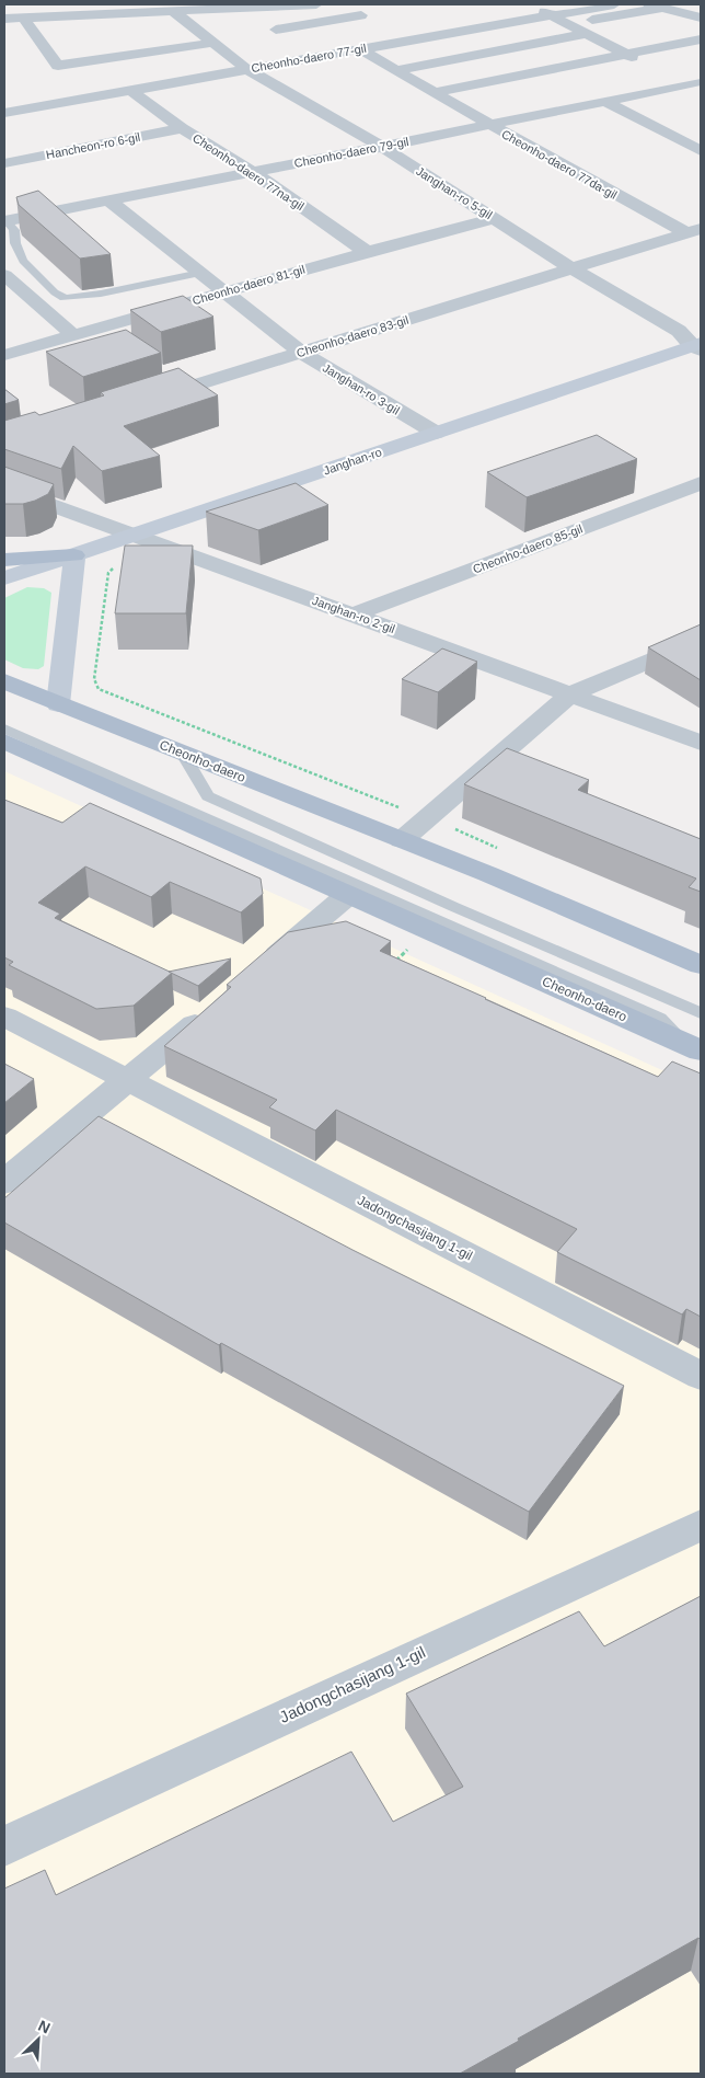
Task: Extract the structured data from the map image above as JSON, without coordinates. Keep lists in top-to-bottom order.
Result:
{
  "streets": {
    "main road": ["Cheonho-daero"],
    "street": [
      "Cheonho-daero 77-gil",
      "Hancheon-ro 6-gil",
      "Cheonho-daero 79-gil",
      "Cheonho-daero 77da-gil",
      "Cheonho-daero 77na-gil",
      "Janghan-ro 5-gil",
      "Cheonho-daero 81-gil",
      "Cheonho-daero 83-gil",
      "Janghan-ro 3-gil",
      "Janghan-ro",
      "Cheonho-daero 85-gil",
      "Janghan-ro 2-gil",
      "Jadongchasijang 1-gil"
    ]
  },
  "crossings": [
    ["Cheonho-daero 77-gil", "Cheonho-daero 77da-gil"],
    ["Cheonho-daero 77-gil", "Cheonho-daero 77na-gil"],
    ["Cheonho-daero 77-gil", "Janghan-ro 5-gil"],
    ["Hancheon-ro 6-gil", "Cheonho-daero 77na-gil"],
    ["Cheonho-daero 79-gil", "Cheonho-daero 77da-gil"],
    ["Cheonho-daero 79-gil", "Cheonho-daero 77na-gil"],
    ["Cheonho-daero 79-gil", "Janghan-ro 5-gil"],
    ["Cheonho-daero 79-gil", "Janghan-ro 3-gil"],
    ["Cheonho-daero 77da-gil", "Cheonho-daero 83-gil"],
    ["Cheonho-daero 77na-gil", "Cheonho-daero 81-gil"],
    ["Janghan-ro 5-gil", "Cheonho-daero 81-gil"],
    ["Janghan-ro 5-gil", "Cheonho-daero 83-gil"],
    ["Janghan-ro 5-gil", "Janghan-ro"],
    ["Cheonho-daero 81-gil", "Janghan-ro 3-gil"],
    ["Cheonho-daero 83-gil", "Janghan-ro 3-gil"],
    ["Janghan-ro 3-gil", "Janghan-ro"],
    ["Janghan-ro", "Janghan-ro 2-gil"],
    ["Cheonho-daero 85-gil", "Janghan-ro 2-gil"]
  ],
  "north": "top right"
}
